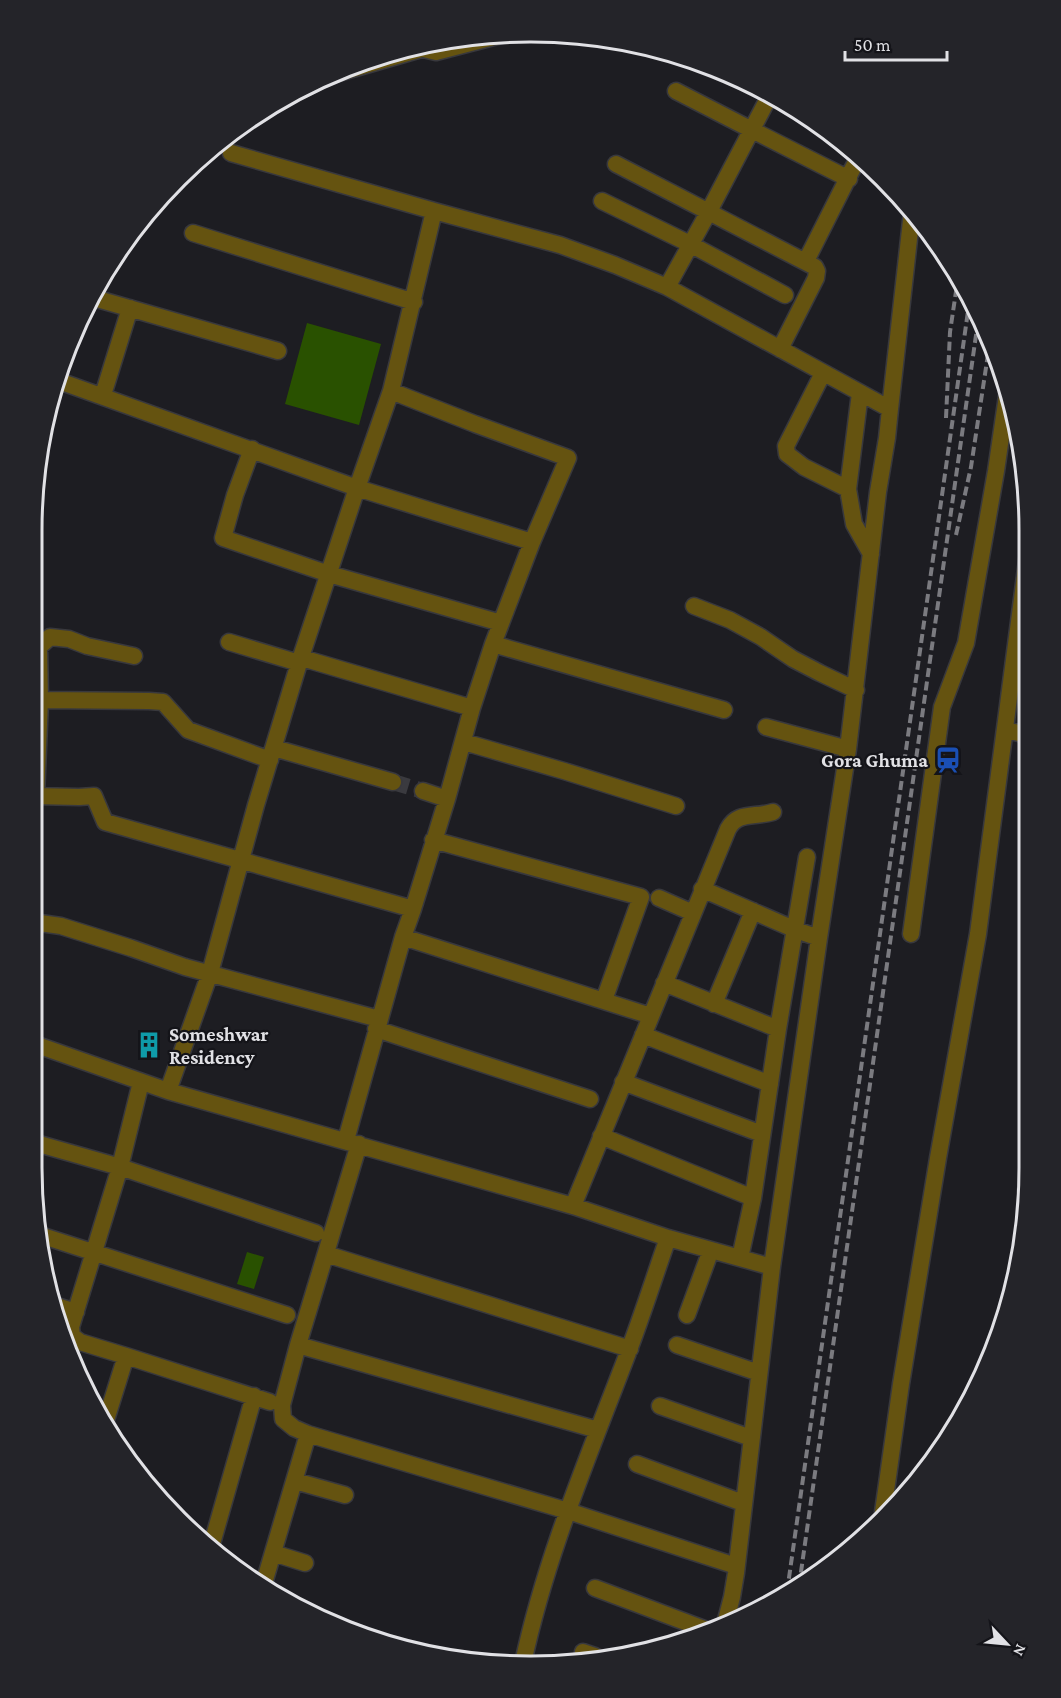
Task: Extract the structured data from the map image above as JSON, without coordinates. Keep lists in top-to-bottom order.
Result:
{
  "places": {
    "station": ["Gora Ghuma"],
    "building": ["Someshwar Residency"]
  },
  "scale_bar": "50 m",
  "north": "bottom right"
}
